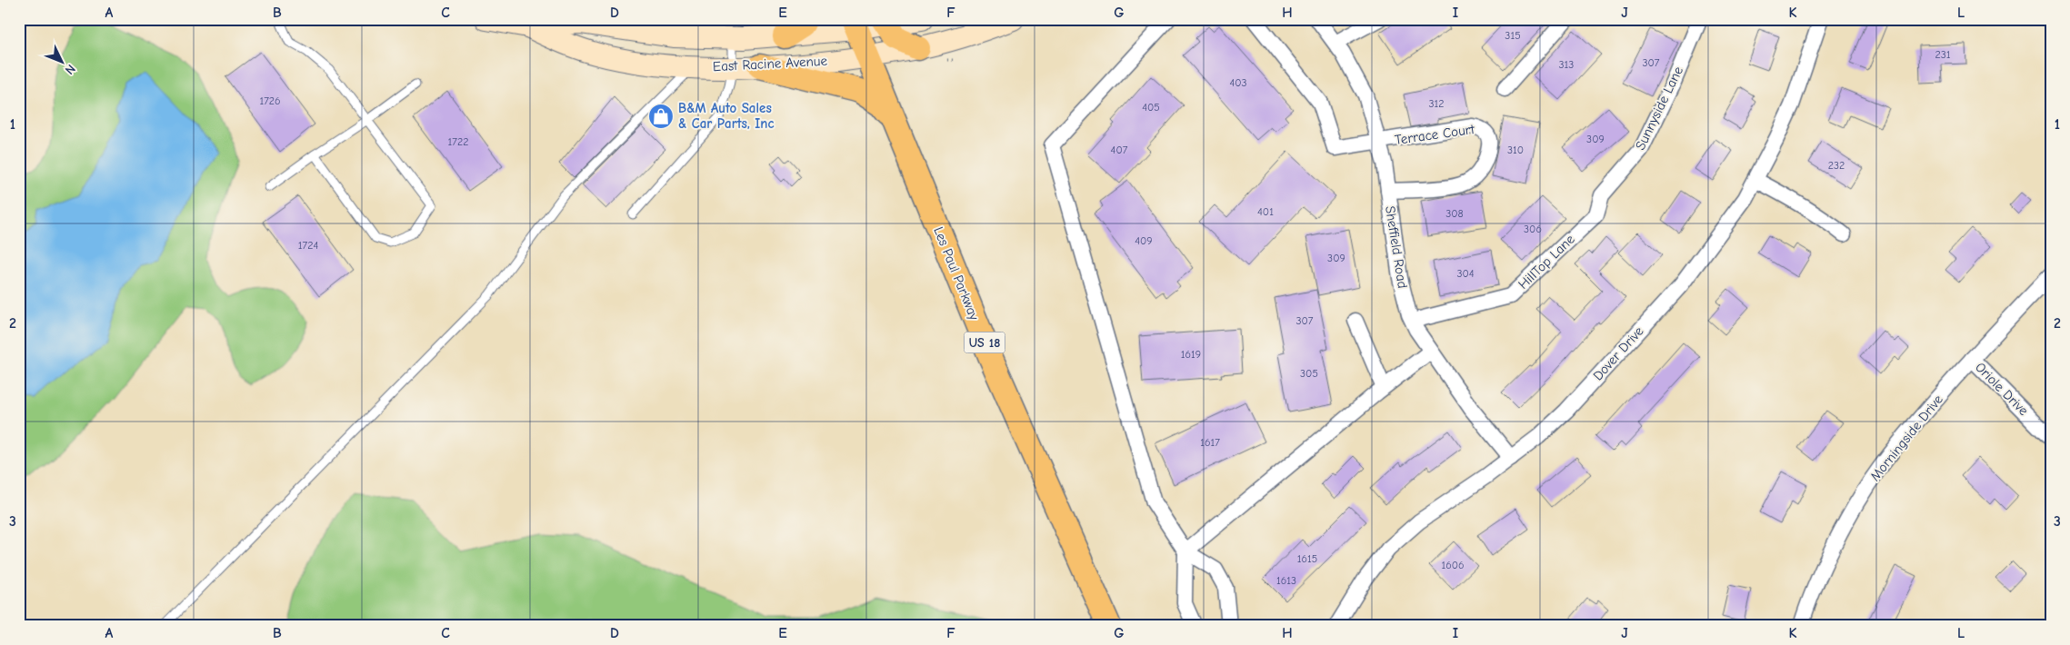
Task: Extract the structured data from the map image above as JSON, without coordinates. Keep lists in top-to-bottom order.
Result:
{
  "streets": {
    "main road": ["East Racine Avenue", "Les Paul Parkway", "US 18"],
    "street": [
      "Sunnyside Lane",
      "Terrace Court",
      "Sheffield Road",
      "HillTop Lane",
      "Dover Drive",
      "Oriole Drive",
      "Morningside Drive"
    ]
  },
  "crossings": [
    ["East Racine Avenue", "Les Paul Parkway"],
    ["Sunnyside Lane", "HillTop Lane"],
    ["Terrace Court", "Sheffield Road"],
    ["Sheffield Road", "HillTop Lane"],
    ["Sheffield Road", "Dover Drive"],
    ["Oriole Drive", "Morningside Drive"]
  ],
  "places": {
    "shop": ["B&M Auto Sales & Car Parts, Inc"]
  },
  "house_numbers": [
    "315",
    "231",
    "307",
    "313",
    "403",
    "1726",
    "312",
    "405",
    "309",
    "1722",
    "407",
    "310",
    "232",
    "401",
    "308",
    "306",
    "409",
    "1724",
    "309",
    "304",
    "307",
    "1619",
    "305",
    "1617",
    "1615",
    "1606",
    "1613"
  ],
  "north": "bottom right",
  "grid": {
    "columns": [
      "A",
      "B",
      "C",
      "D",
      "E",
      "F",
      "G",
      "H",
      "I",
      "J",
      "K",
      "L"
    ],
    "rows": ["1", "2", "3"]
  }
}
